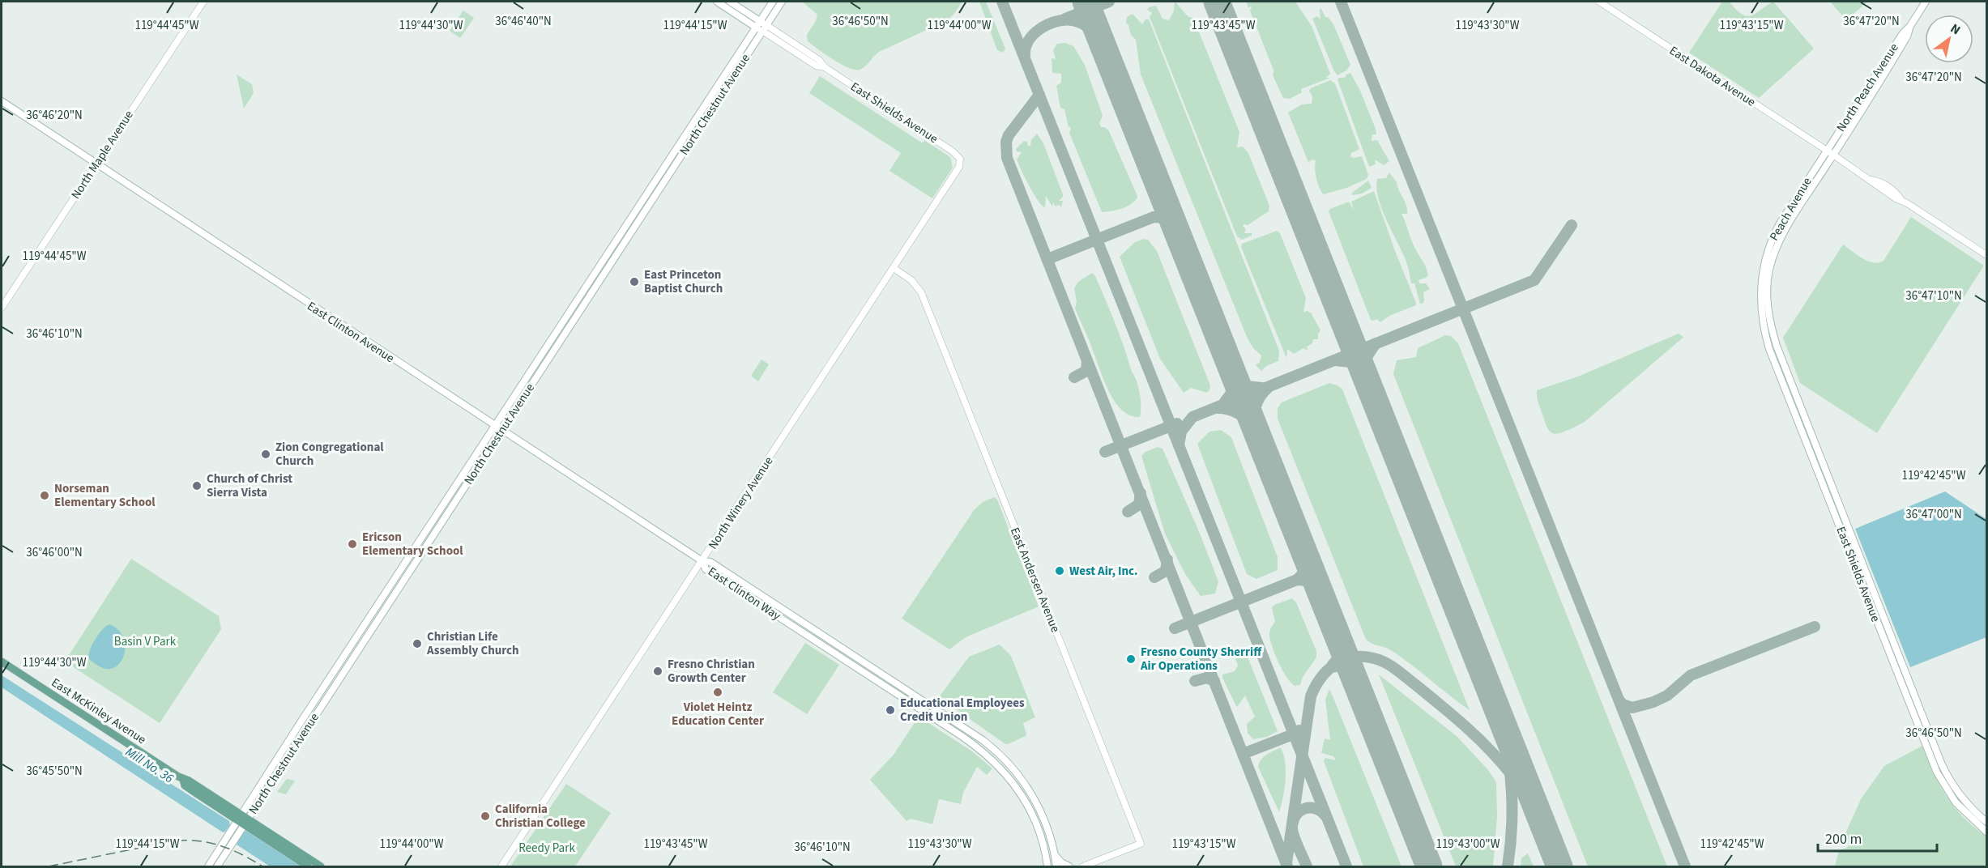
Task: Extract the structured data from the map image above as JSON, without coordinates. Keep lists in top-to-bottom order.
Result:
{
  "streets": {
    "main road": [
      "North Peach Avenue",
      "North Chestnut Avenue",
      "East Shields Avenue",
      "Peach Avenue",
      "East Clinton Avenue",
      "East Clinton Way",
      "East McKinley Avenue"
    ],
    "street": [
      "East Dakota Avenue",
      "North Maple Avenue",
      "North Winery Avenue",
      "East Andersen Avenue"
    ]
  },
  "crossings": [
    ["East Dakota Avenue", "North Peach Avenue"],
    ["East Dakota Avenue", "Peach Avenue"],
    ["North Peach Avenue", "Peach Avenue"],
    ["North Chestnut Avenue", "East Shields Avenue"],
    ["North Chestnut Avenue", "East Clinton Avenue"],
    ["North Chestnut Avenue", "East McKinley Avenue"],
    ["East Shields Avenue", "Peach Avenue"],
    ["East Shields Avenue", "North Winery Avenue"],
    ["North Maple Avenue", "East Clinton Avenue"],
    ["East Clinton Avenue", "North Winery Avenue"],
    ["East Clinton Avenue", "East Clinton Way"],
    ["North Winery Avenue", "East Andersen Avenue"],
    ["North Winery Avenue", "East Clinton Way"]
  ],
  "water": ["Mill No. 36"],
  "parks": ["Basin V Park", "Reedy Park"],
  "places": [
    "East Princeton Baptist Church",
    "Zion Congregational Church",
    "Church of Christ Sierra Vista",
    "Norseman Elementary School",
    "Ericson Elementary School",
    "West Air, Inc.",
    "Christian Life Assembly Church",
    "Fresno County Sherriff Air Operations",
    "Fresno Christian Growth Center",
    "Violet Heintz Education Center",
    "Educational Employees Credit Union",
    "California Christian College"
  ],
  "scale_bar": "200 m",
  "north": "top right",
  "coordinates": [
    "36°47'20\"N",
    "36°46'40\"N",
    "36°46'50\"N",
    "119°44'45\"W",
    "119°44'15\"W",
    "119°44'00\"W",
    "119°43'45\"W",
    "119°43'15\"W",
    "119°44'30\"W",
    "119°43'30\"W",
    "36°46'20\"N",
    "36°47'10\"N",
    "36°46'10\"N",
    "119°42'45\"W",
    "36°47'00\"N",
    "36°46'00\"N",
    "36°45'50\"N",
    "119°43'00\"W"
  ]
}
